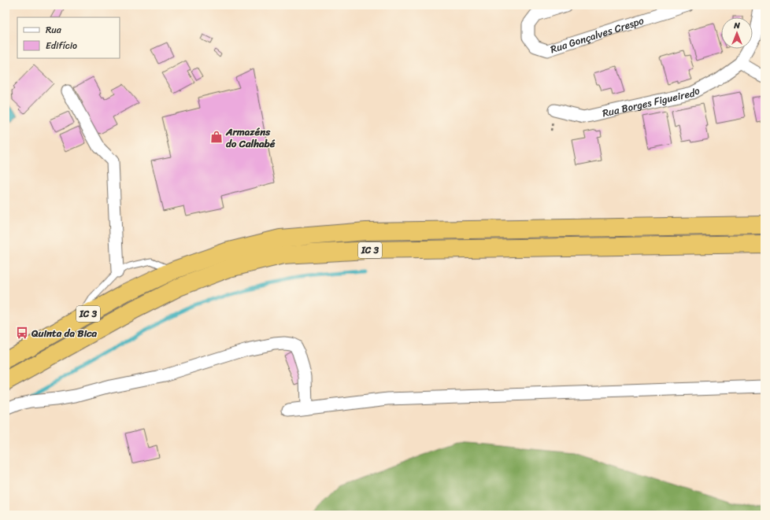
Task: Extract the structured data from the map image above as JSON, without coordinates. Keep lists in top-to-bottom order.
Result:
{
  "streets": {
    "highway": ["IC 3"],
    "street": ["Rua Gonçalves Crespo", "Rua Borges Figueiredo"]
  },
  "places": {
    "shop": ["Armazéns do Calhabé"],
    "bus stop": ["Quinta da Bica"]
  },
  "legend": ["Rua", "Edifício"],
  "north": "top"
}
